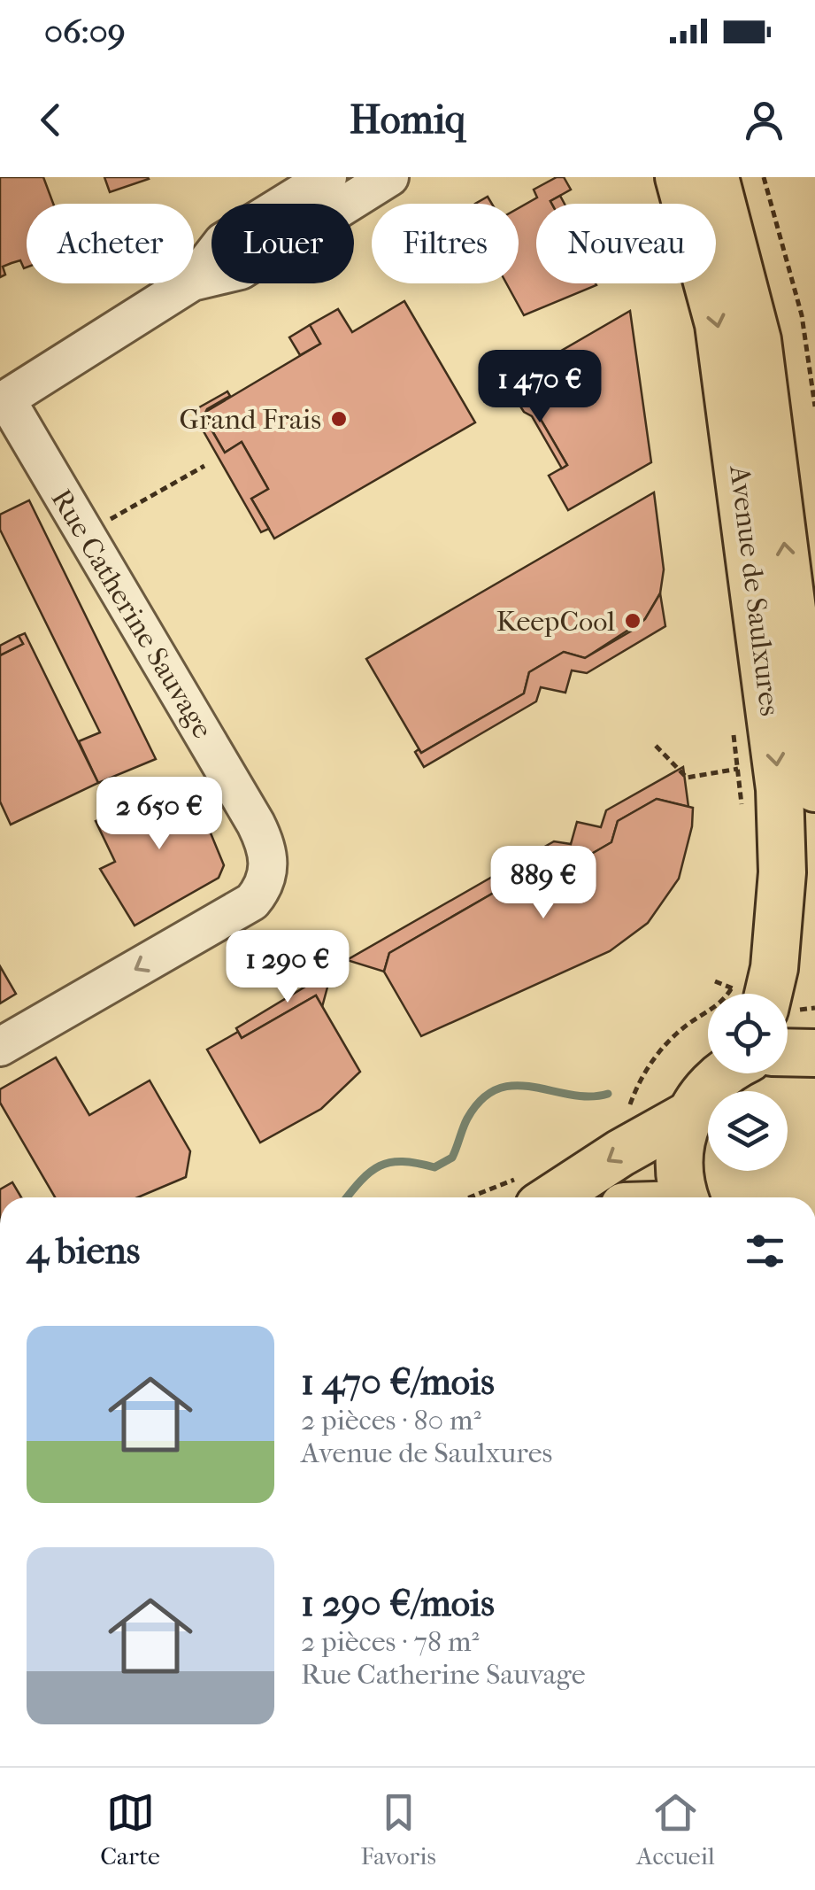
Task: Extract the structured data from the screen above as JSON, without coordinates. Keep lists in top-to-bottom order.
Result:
{
  "streets": {
    "main road": ["Avenue de Saulxures"],
    "street": ["Rue Catherine Sauvage"]
  },
  "places": ["Grand Frais", "KeepCool"],
  "page": {
    "status": "06:09",
    "header": "Homiq",
    "chip": [
      "Acheter",
      "Louer",
      "Filtres",
      "Nouveau"
    ],
    "price": [
      "1 470 €",
      "2 650 €",
      "889 €",
      "1 290 €"
    ],
    "heading": "4 biens",
    "list": [
      {
        "name": "1 470 €/mois",
        "note": "2 pièces · 80 m² · Avenue de Saulxures"
      },
      {
        "name": "1 290 €/mois",
        "note": "2 pièces · 78 m² · Rue Catherine Sauvage"
      }
    ],
    "tabs": ["Carte", "Favoris", "Accueil"]
  }
}
